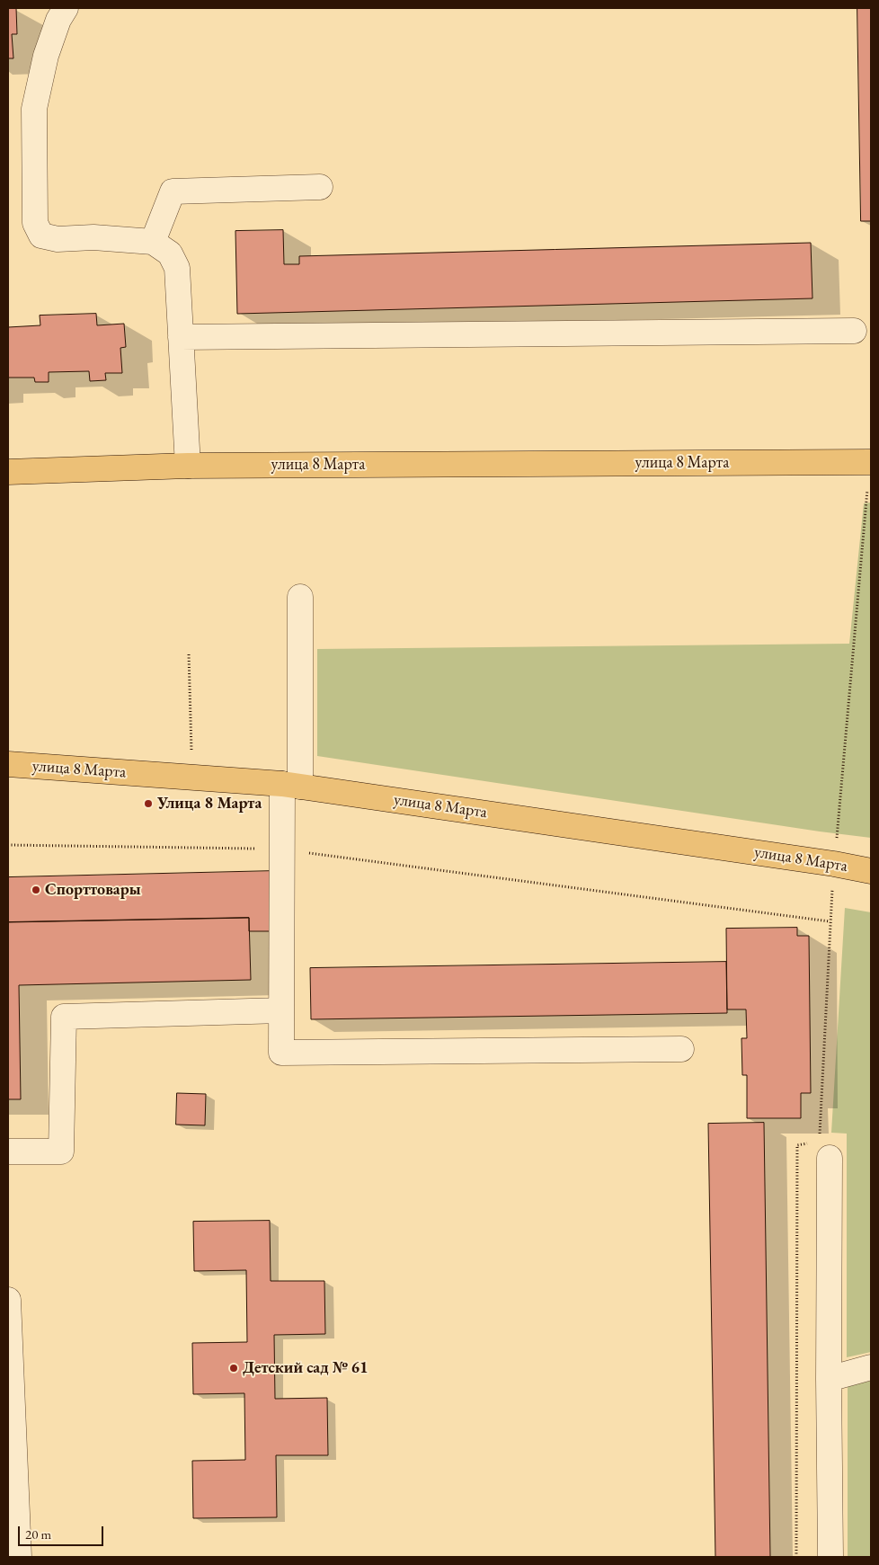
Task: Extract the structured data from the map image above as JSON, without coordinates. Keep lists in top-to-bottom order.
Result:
{
  "streets": {
    "main road": ["улица 8 Марта"]
  },
  "places": ["Улица 8 Марта", "Спорттовары", "Детский сад № 61"],
  "scale_bar": "20 m"
}
